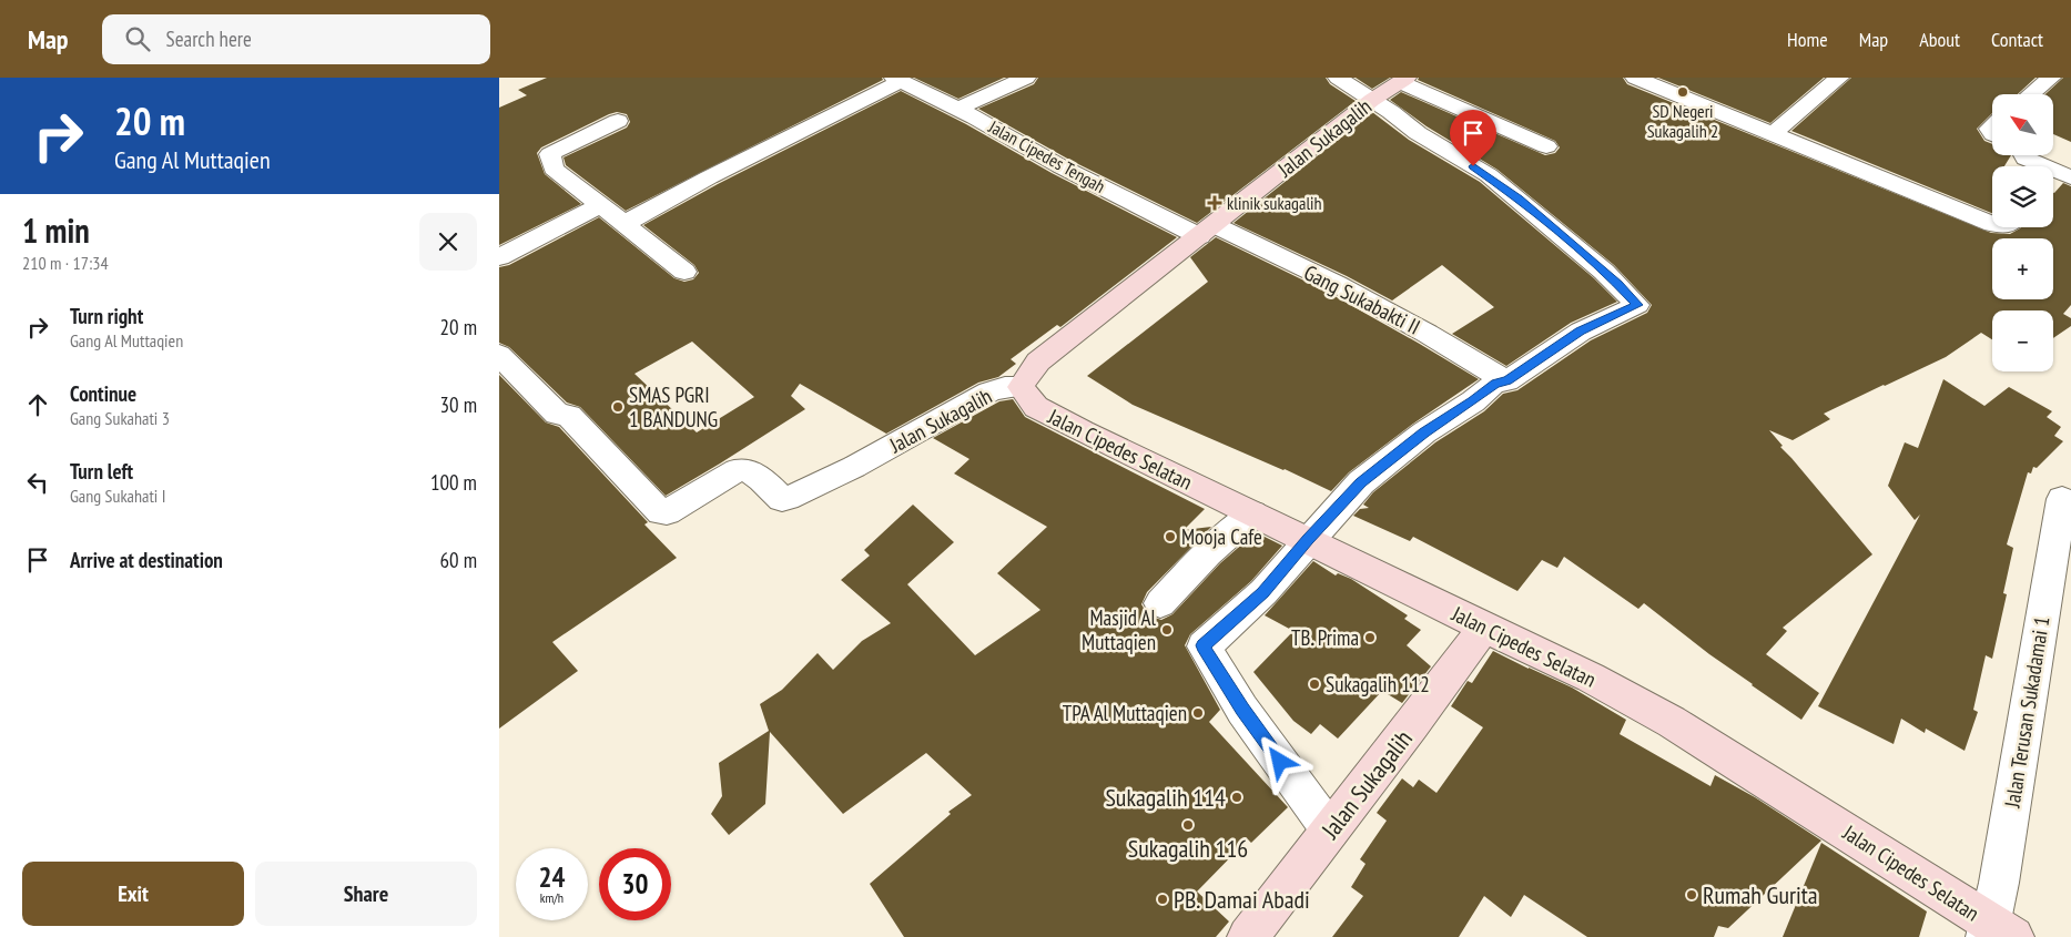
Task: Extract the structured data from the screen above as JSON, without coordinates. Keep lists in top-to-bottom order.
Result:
{
  "streets": {
    "street": [
      "Jalan Sukagalih",
      "Jalan Cipedes Tengah",
      "Gang Sukabakti II",
      "Jalan Cipedes Selatan",
      "Jalan Terusan Sukadamai 1"
    ]
  },
  "crossings": [
    ["Jalan Sukagalih", "Jalan Cipedes Tengah"],
    ["Jalan Sukagalih", "Gang Sukabakti II"],
    ["Jalan Sukagalih", "Jalan Cipedes Selatan"],
    ["Jalan Cipedes Tengah", "Gang Sukabakti II"],
    ["Jalan Cipedes Selatan", "Jalan Terusan Sukadamai 1"]
  ],
  "places": {
    "other": [
      "SD Negeri Sukagalih 2",
      "SMAS PGRI 1 BANDUNG",
      "Mooja Cafe",
      "Masjid Al Muttaqien",
      "TB. Prima",
      "Sukagalih 112",
      "TPA Al Muttaqien",
      "Sukagalih 114",
      "Sukagalih 116",
      "Rumah Gurita",
      "PB. Damai Abadi"
    ],
    "health": ["klinik sukagalih"]
  },
  "north": "top left",
  "page": {
    "header": "Map",
    "search": "Search here",
    "nav": [
      "Home",
      "Map",
      "About",
      "Contact"
    ],
    "turn": ["20 m", "Gang Al Muttaqien"],
    "map_buttons": ["+", "−"],
    "heading": ["1 min", "210 m · 17:34"],
    "list": [
      {
        "name": "Turn right",
        "note": "Gang Al Muttaqien",
        "value": "20 m"
      },
      {
        "name": "Continue",
        "note": "Gang Sukahati 3",
        "value": "30 m"
      },
      {
        "name": "Turn left",
        "note": "Gang Sukahati I",
        "value": "100 m"
      },
      {
        "name": "Arrive at destination",
        "value": "60 m"
      }
    ],
    "speed": "24 km/h",
    "limit": "30",
    "buttons": ["Exit", "Share"]
  }
}
